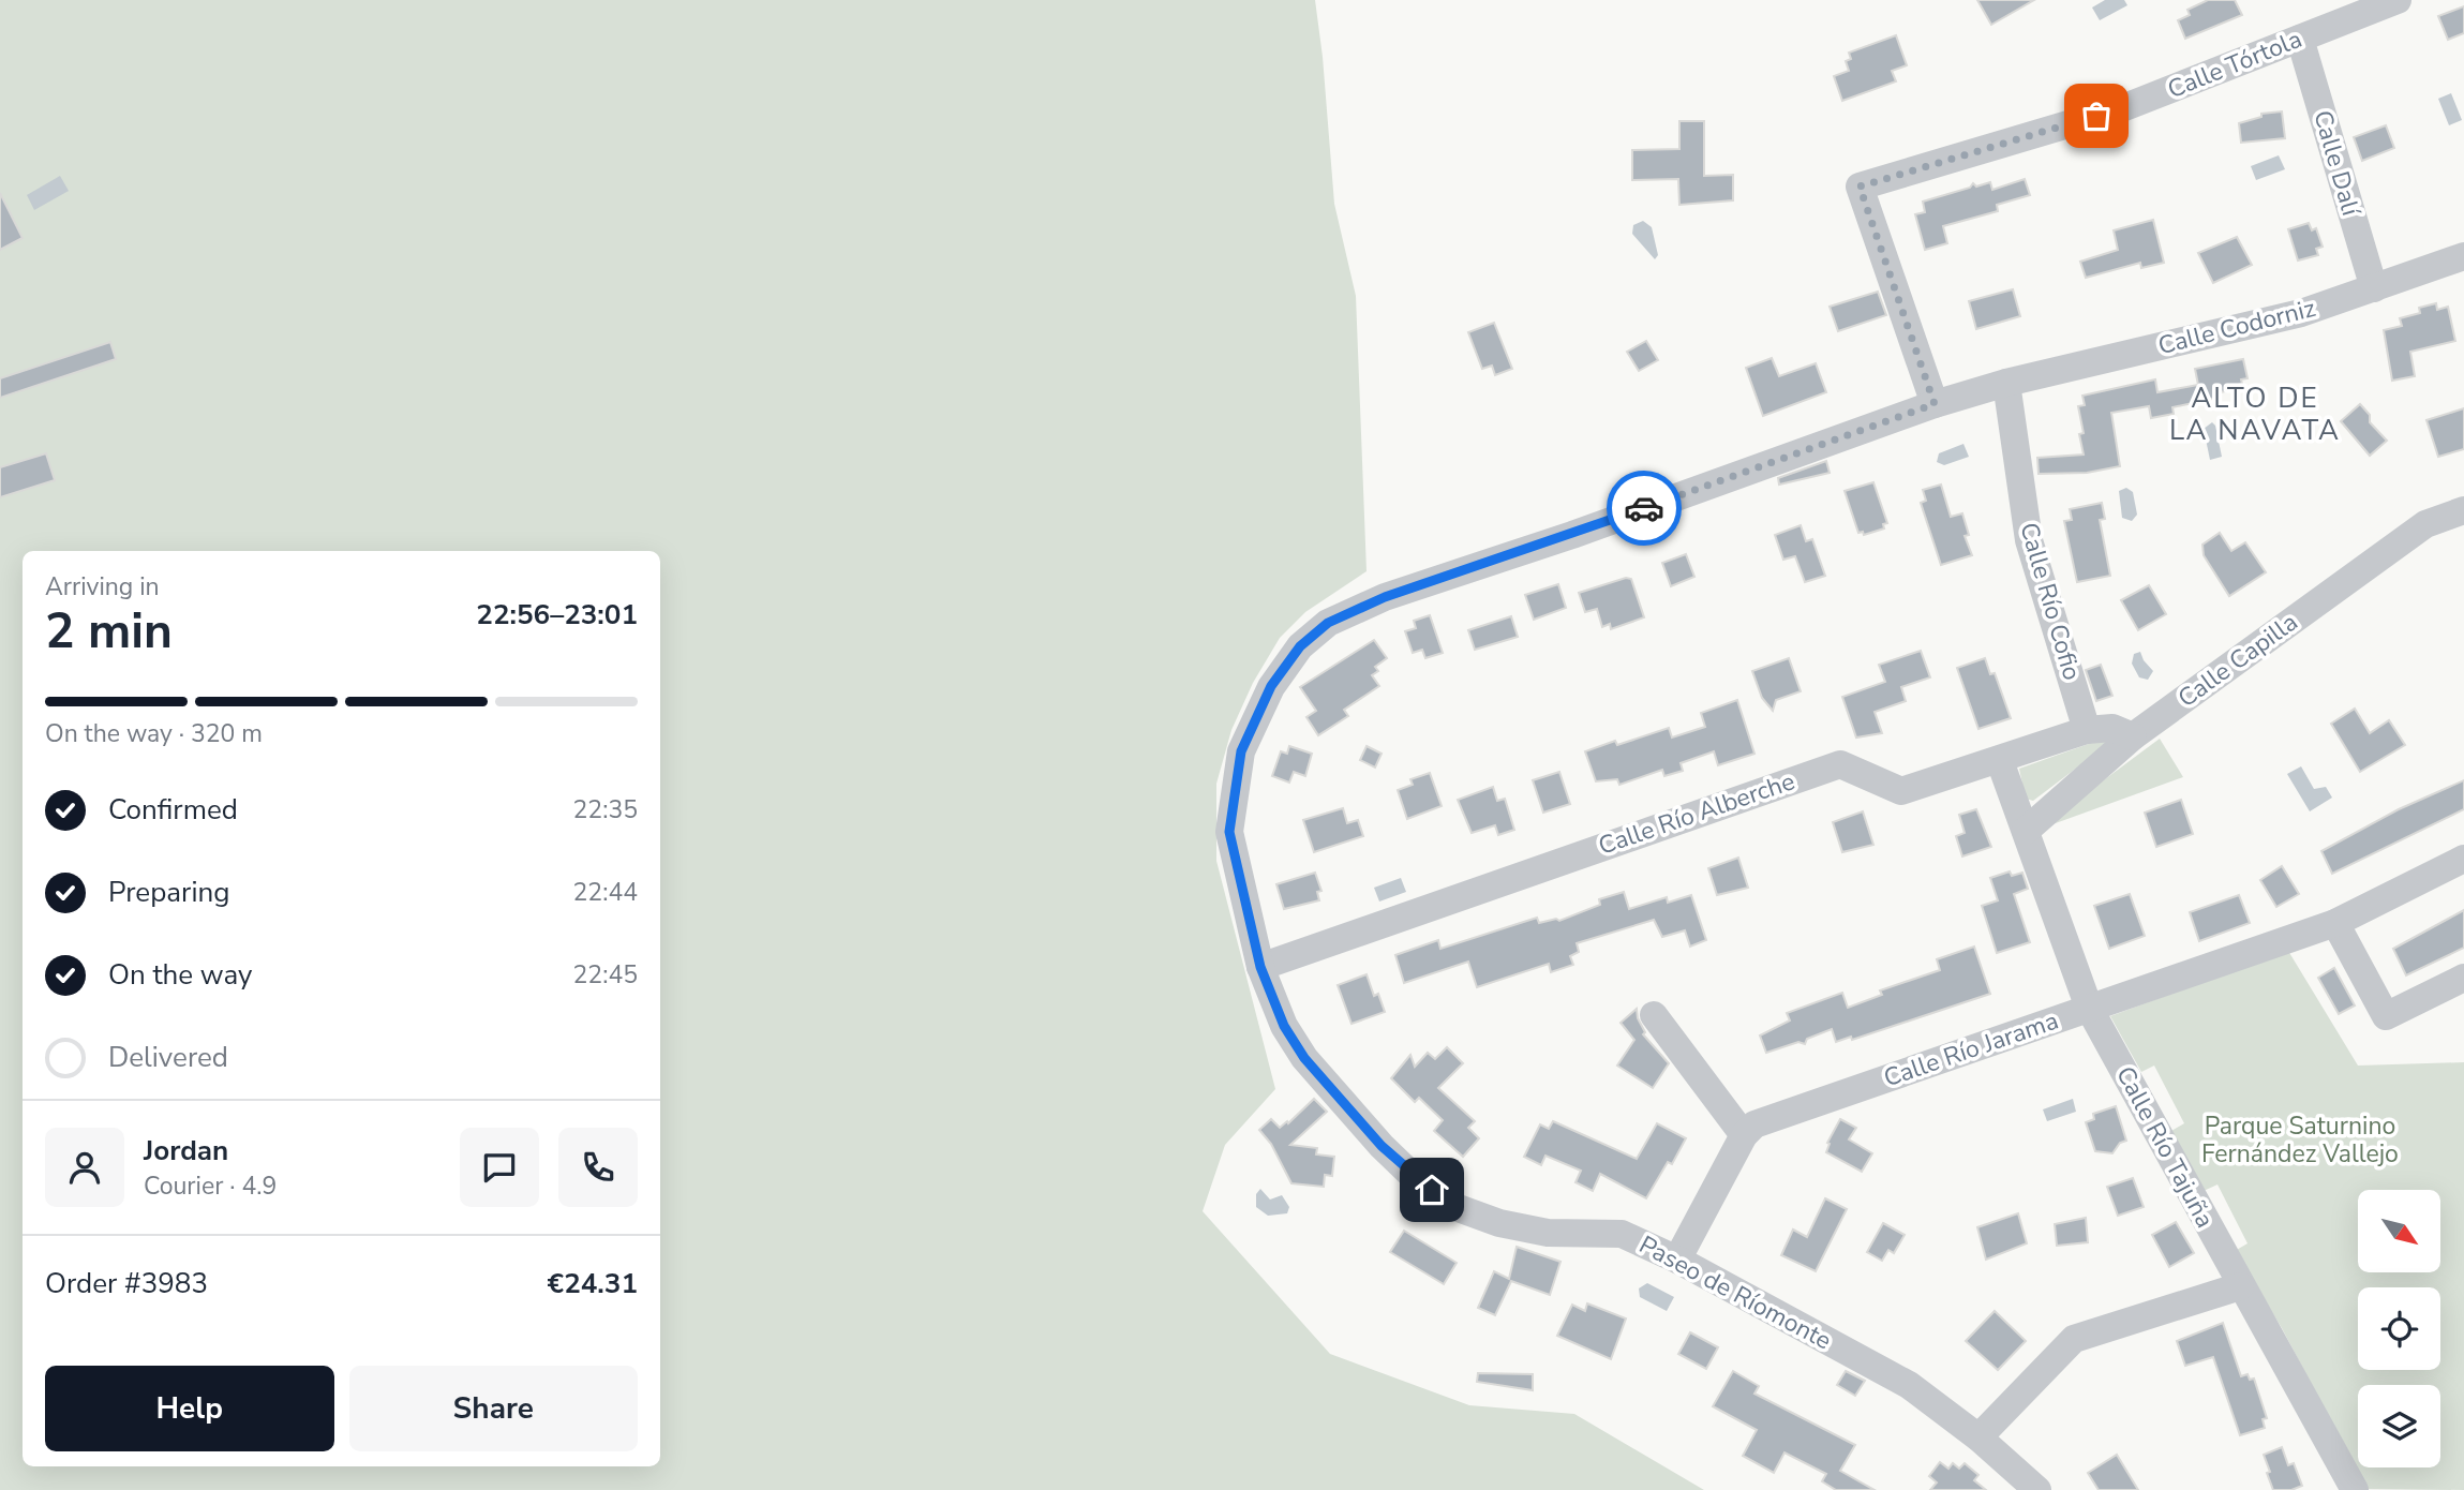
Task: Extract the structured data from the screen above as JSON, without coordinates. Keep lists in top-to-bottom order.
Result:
{
  "streets": {
    "street": [
      "Calle Tórtola",
      "Calle Dalí",
      "Calle Codorniz",
      "Calle Río Cofio",
      "Calle Capilla",
      "Calle Río Alberche",
      "Calle Río Jarama",
      "Calle Río Tajuña",
      "Paseo de Ríomonte"
    ]
  },
  "crossings": [
    ["Calle Tórtola", "Calle Dalí"],
    ["Calle Tórtola", "Calle Codorniz"],
    ["Calle Tórtola", "Paseo de Ríomonte"],
    ["Calle Dalí", "Calle Codorniz"],
    ["Calle Codorniz", "Calle Río Cofio"],
    ["Calle Codorniz", "Paseo de Ríomonte"],
    ["Calle Río Cofio", "Calle Río Alberche"],
    ["Calle Capilla", "Calle Río Alberche"],
    ["Calle Río Alberche", "Paseo de Ríomonte"],
    ["Calle Río Jarama", "Calle Río Tajuña"]
  ],
  "districts": ["ALTO DE LA NAVATA"],
  "parks": ["Parque Saturnino Fernández Vallejo"],
  "north": "bottom right",
  "page": {
    "heading": ["2 min", "Arriving in", "22:56–23:01"],
    "panel": [
      "Jordan",
      "Courier · 4.9",
      "Order #3983",
      "€24.31"
    ],
    "bar": "On the way · 320 m",
    "list": [
      ["Confirmed", "22:35"],
      ["Preparing", "22:44"],
      ["On the way", "22:45"],
      "Delivered"
    ],
    "buttons": ["Help", "Share"]
  }
}
